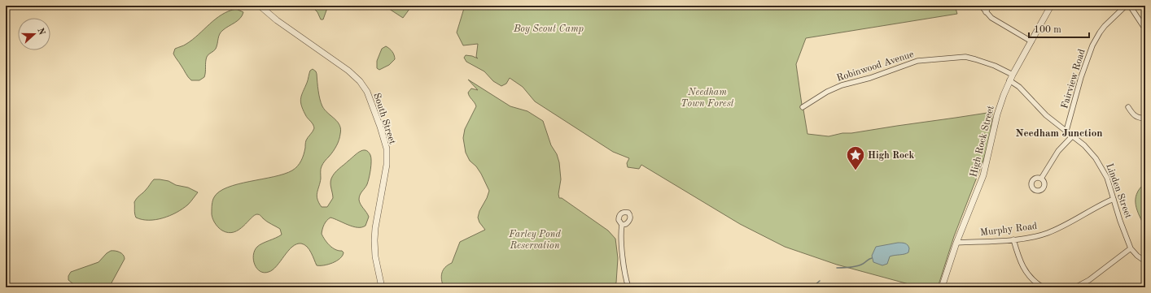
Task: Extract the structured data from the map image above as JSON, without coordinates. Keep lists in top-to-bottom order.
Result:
{
  "streets": {
    "street": [
      "Robinwood Avenue",
      "Fairview Road",
      "South Street",
      "High Rock Street",
      "Linden Street",
      "Murphy Road"
    ]
  },
  "crossings": [
    ["Robinwood Avenue", "High Rock Street"],
    ["Fairview Road", "Linden Street"],
    ["High Rock Street", "Linden Street"],
    ["High Rock Street", "Murphy Road"],
    ["Linden Street", "Murphy Road"]
  ],
  "districts": ["Needham Junction"],
  "parks": ["Boy Scout Camp", "Needham Town Forest", "Farley Pond Reservation"],
  "places": {
    "place": ["High Rock"]
  },
  "scale_bar": "100 m",
  "north": "right"
}
